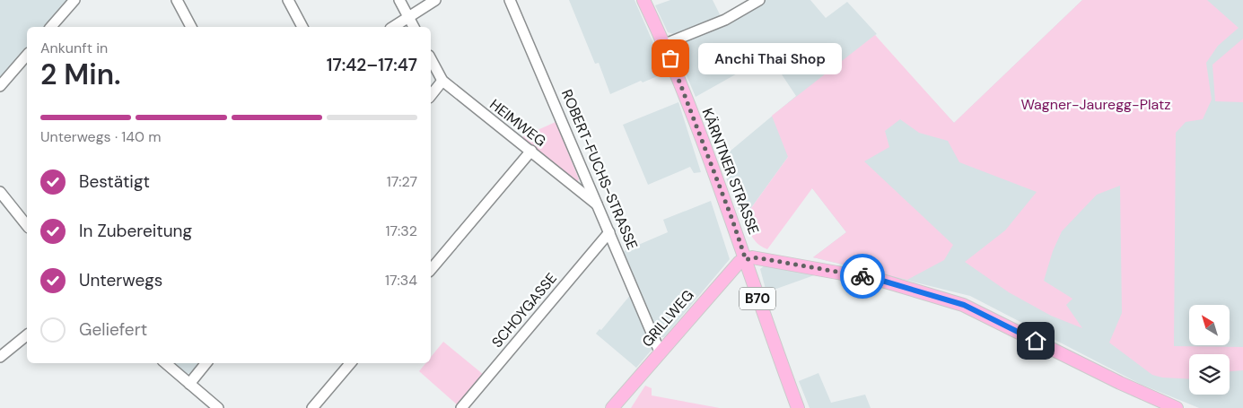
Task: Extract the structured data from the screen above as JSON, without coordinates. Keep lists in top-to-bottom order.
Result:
{
  "streets": {
    "main road": ["KÄRNTNER STRASSE", "B70", "GRILLWEG"],
    "street": ["HEIMWEG", "ROBERT-FUCHS-STRASSE", "SCHOYGASSE"]
  },
  "crossings": [
    ["HEIMWEG", "ROBERT-FUCHS-STRASSE"],
    ["ROBERT-FUCHS-STRASSE", "SCHOYGASSE"],
    ["ROBERT-FUCHS-STRASSE", "GRILLWEG"],
    ["KÄRNTNER STRASSE", "GRILLWEG"]
  ],
  "parks": ["Wagner-Jauregg-Platz"],
  "places": ["Anchi Thai Shop"],
  "north": "top left",
  "page": {
    "heading": ["2 Min.", "Ankunft in", "17:42–17:47"],
    "bubble": "Anchi Thai Shop",
    "bar": "Unterwegs · 140 m",
    "list": [
      ["Bestätigt", "17:27"],
      ["In Zubereitung", "17:32"],
      ["Unterwegs", "17:34"],
      "Geliefert"
    ]
  }
}
